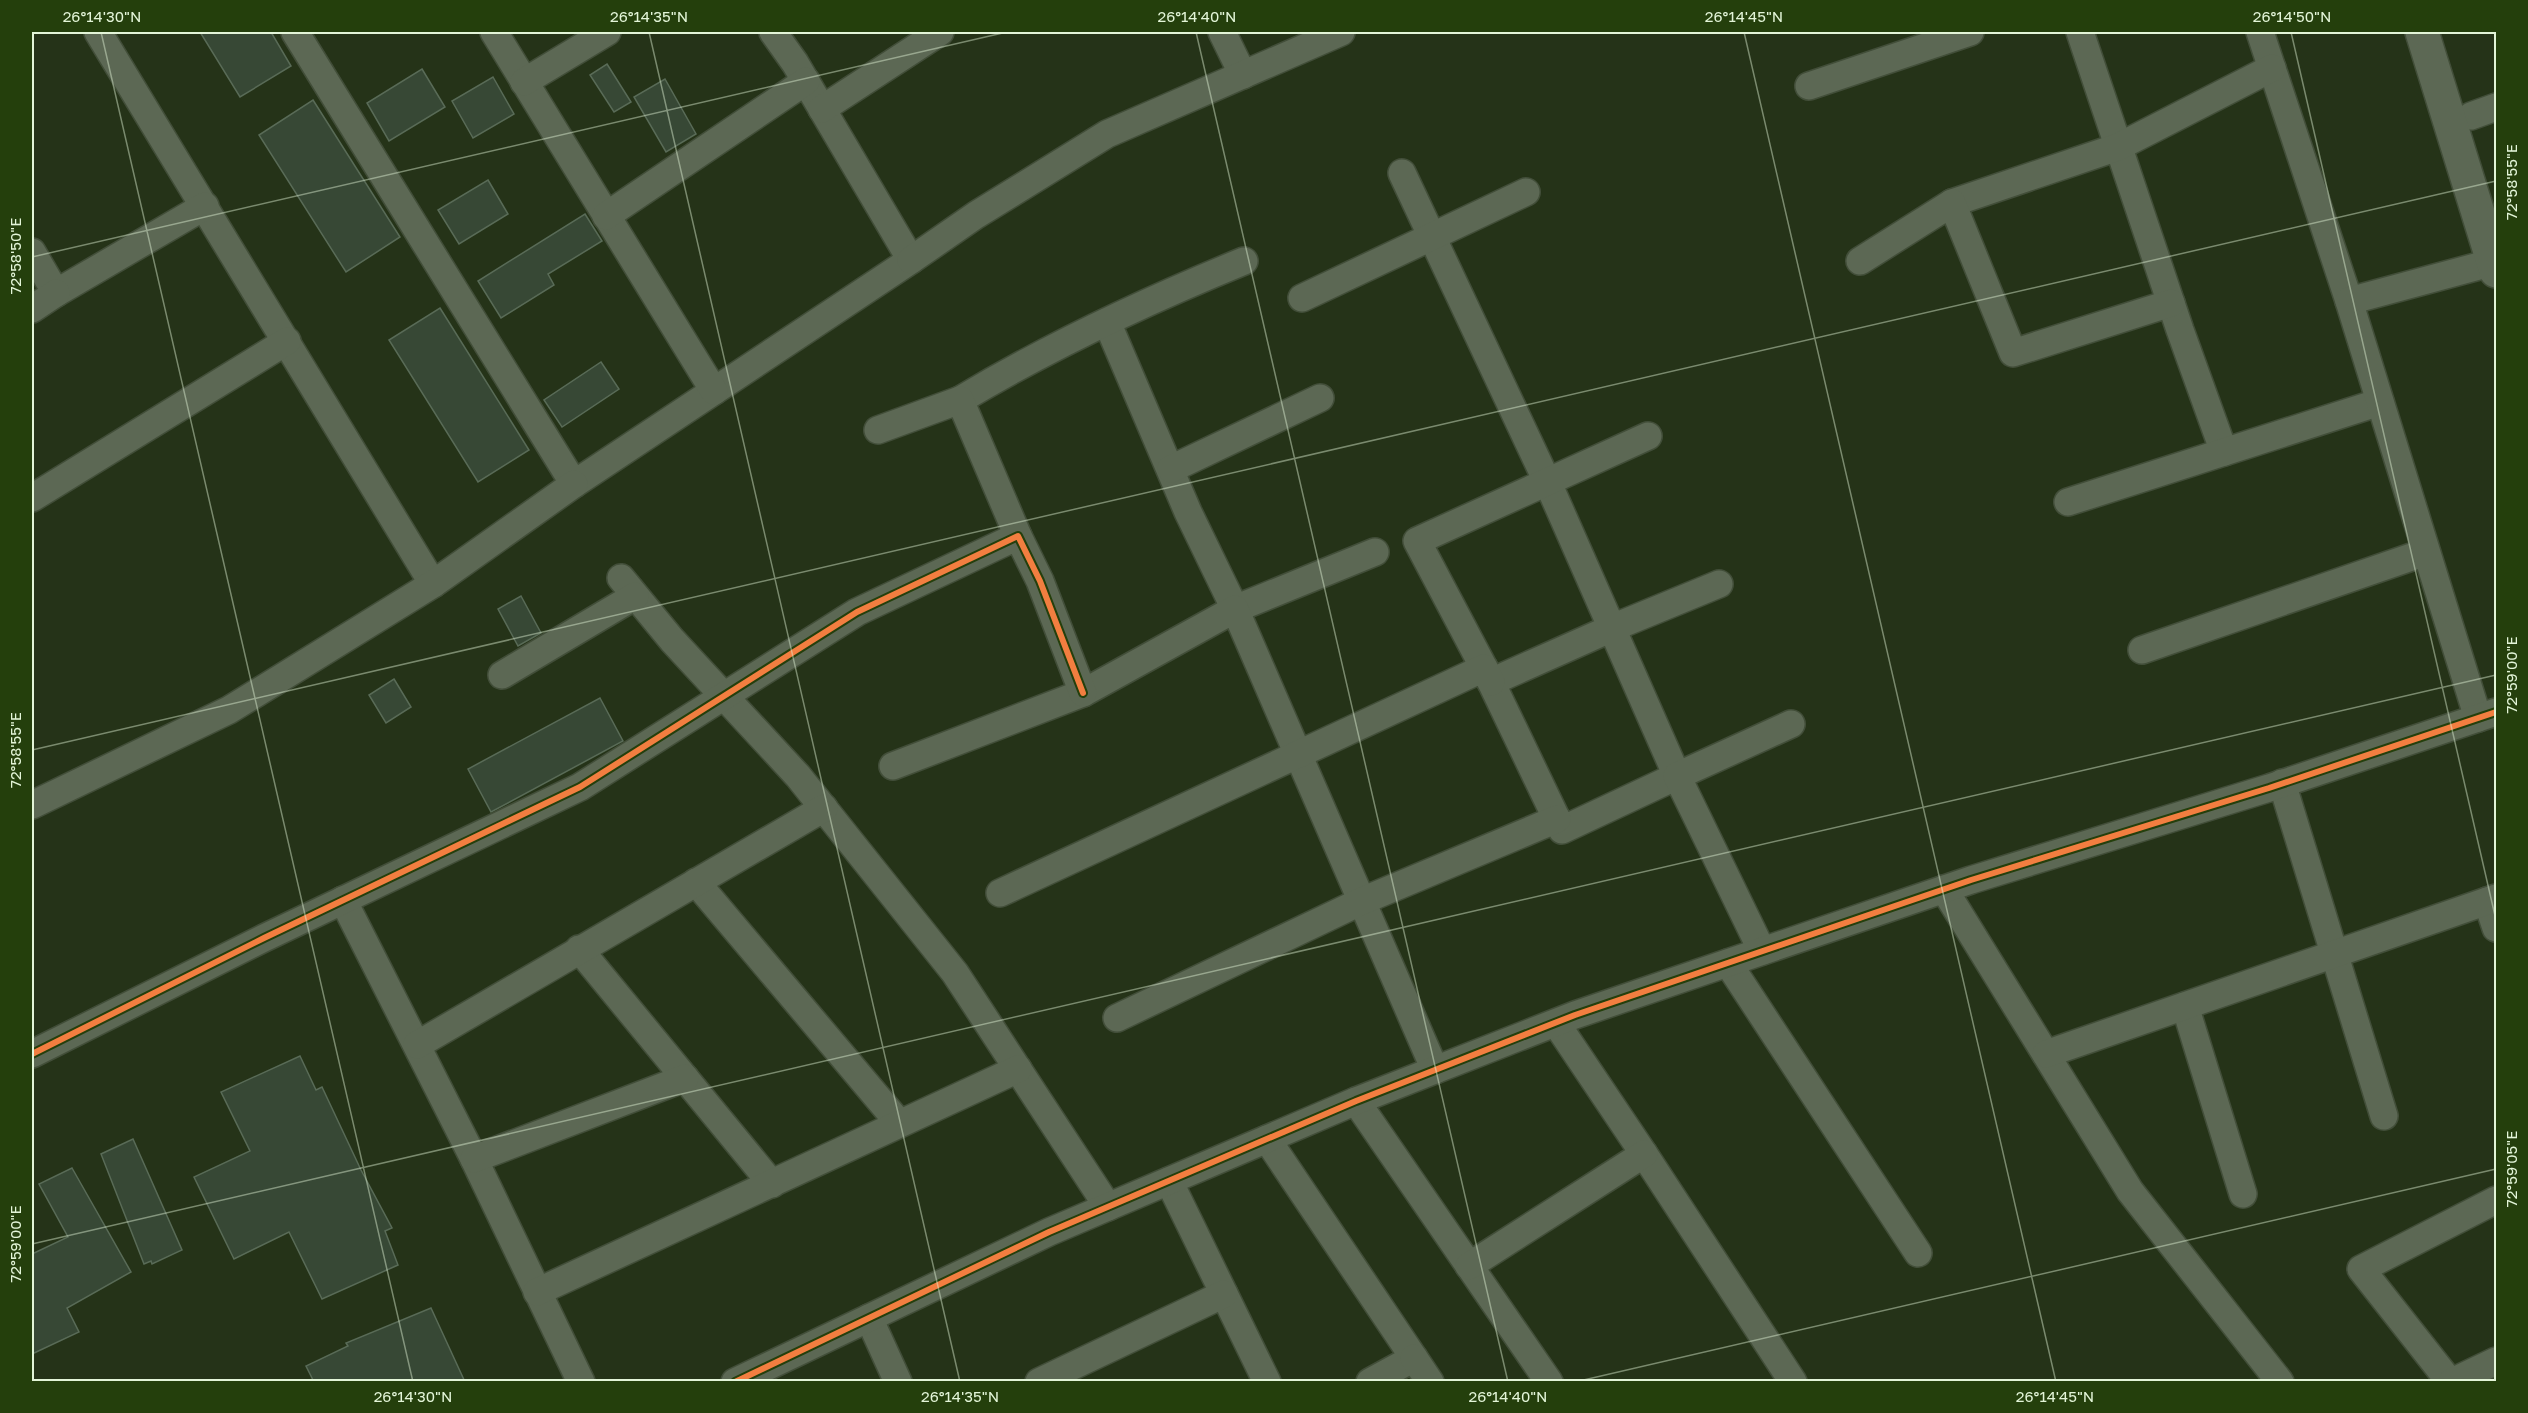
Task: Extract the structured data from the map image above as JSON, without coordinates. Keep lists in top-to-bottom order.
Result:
{
  "coordinates": [
    "26°14'30\"N",
    "26°14'35\"N",
    "26°14'40\"N",
    "26°14'45\"N",
    "26°14'50\"N",
    "72°58'55\"E",
    "72°58'50\"E",
    "72°59'00\"E",
    "72°59'05\"E"
  ]
}
